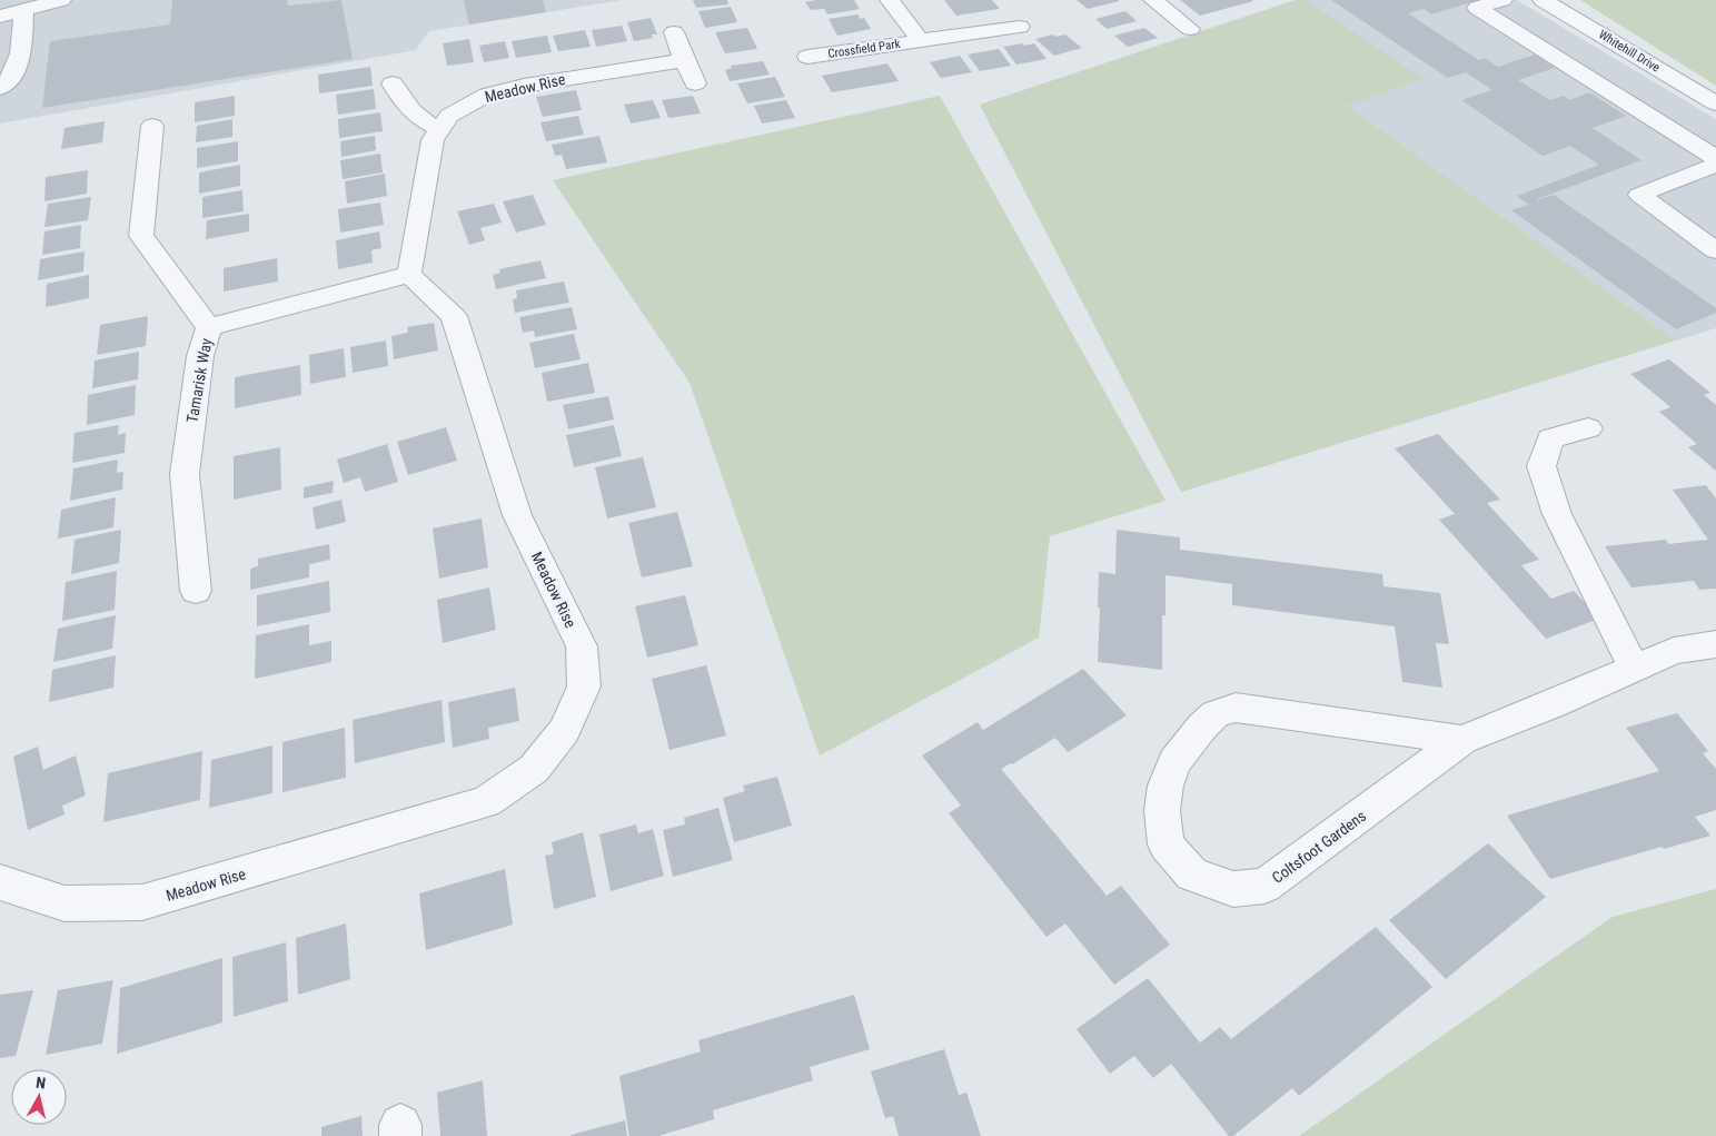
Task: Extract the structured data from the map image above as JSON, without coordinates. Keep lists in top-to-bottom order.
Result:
{
  "streets": {
    "street": [
      "Crossfield Park",
      "Whitehill Drive",
      "Meadow Rise",
      "Tamarisk Way",
      "Coltsfoot Gardens"
    ]
  },
  "north": "top"
}
